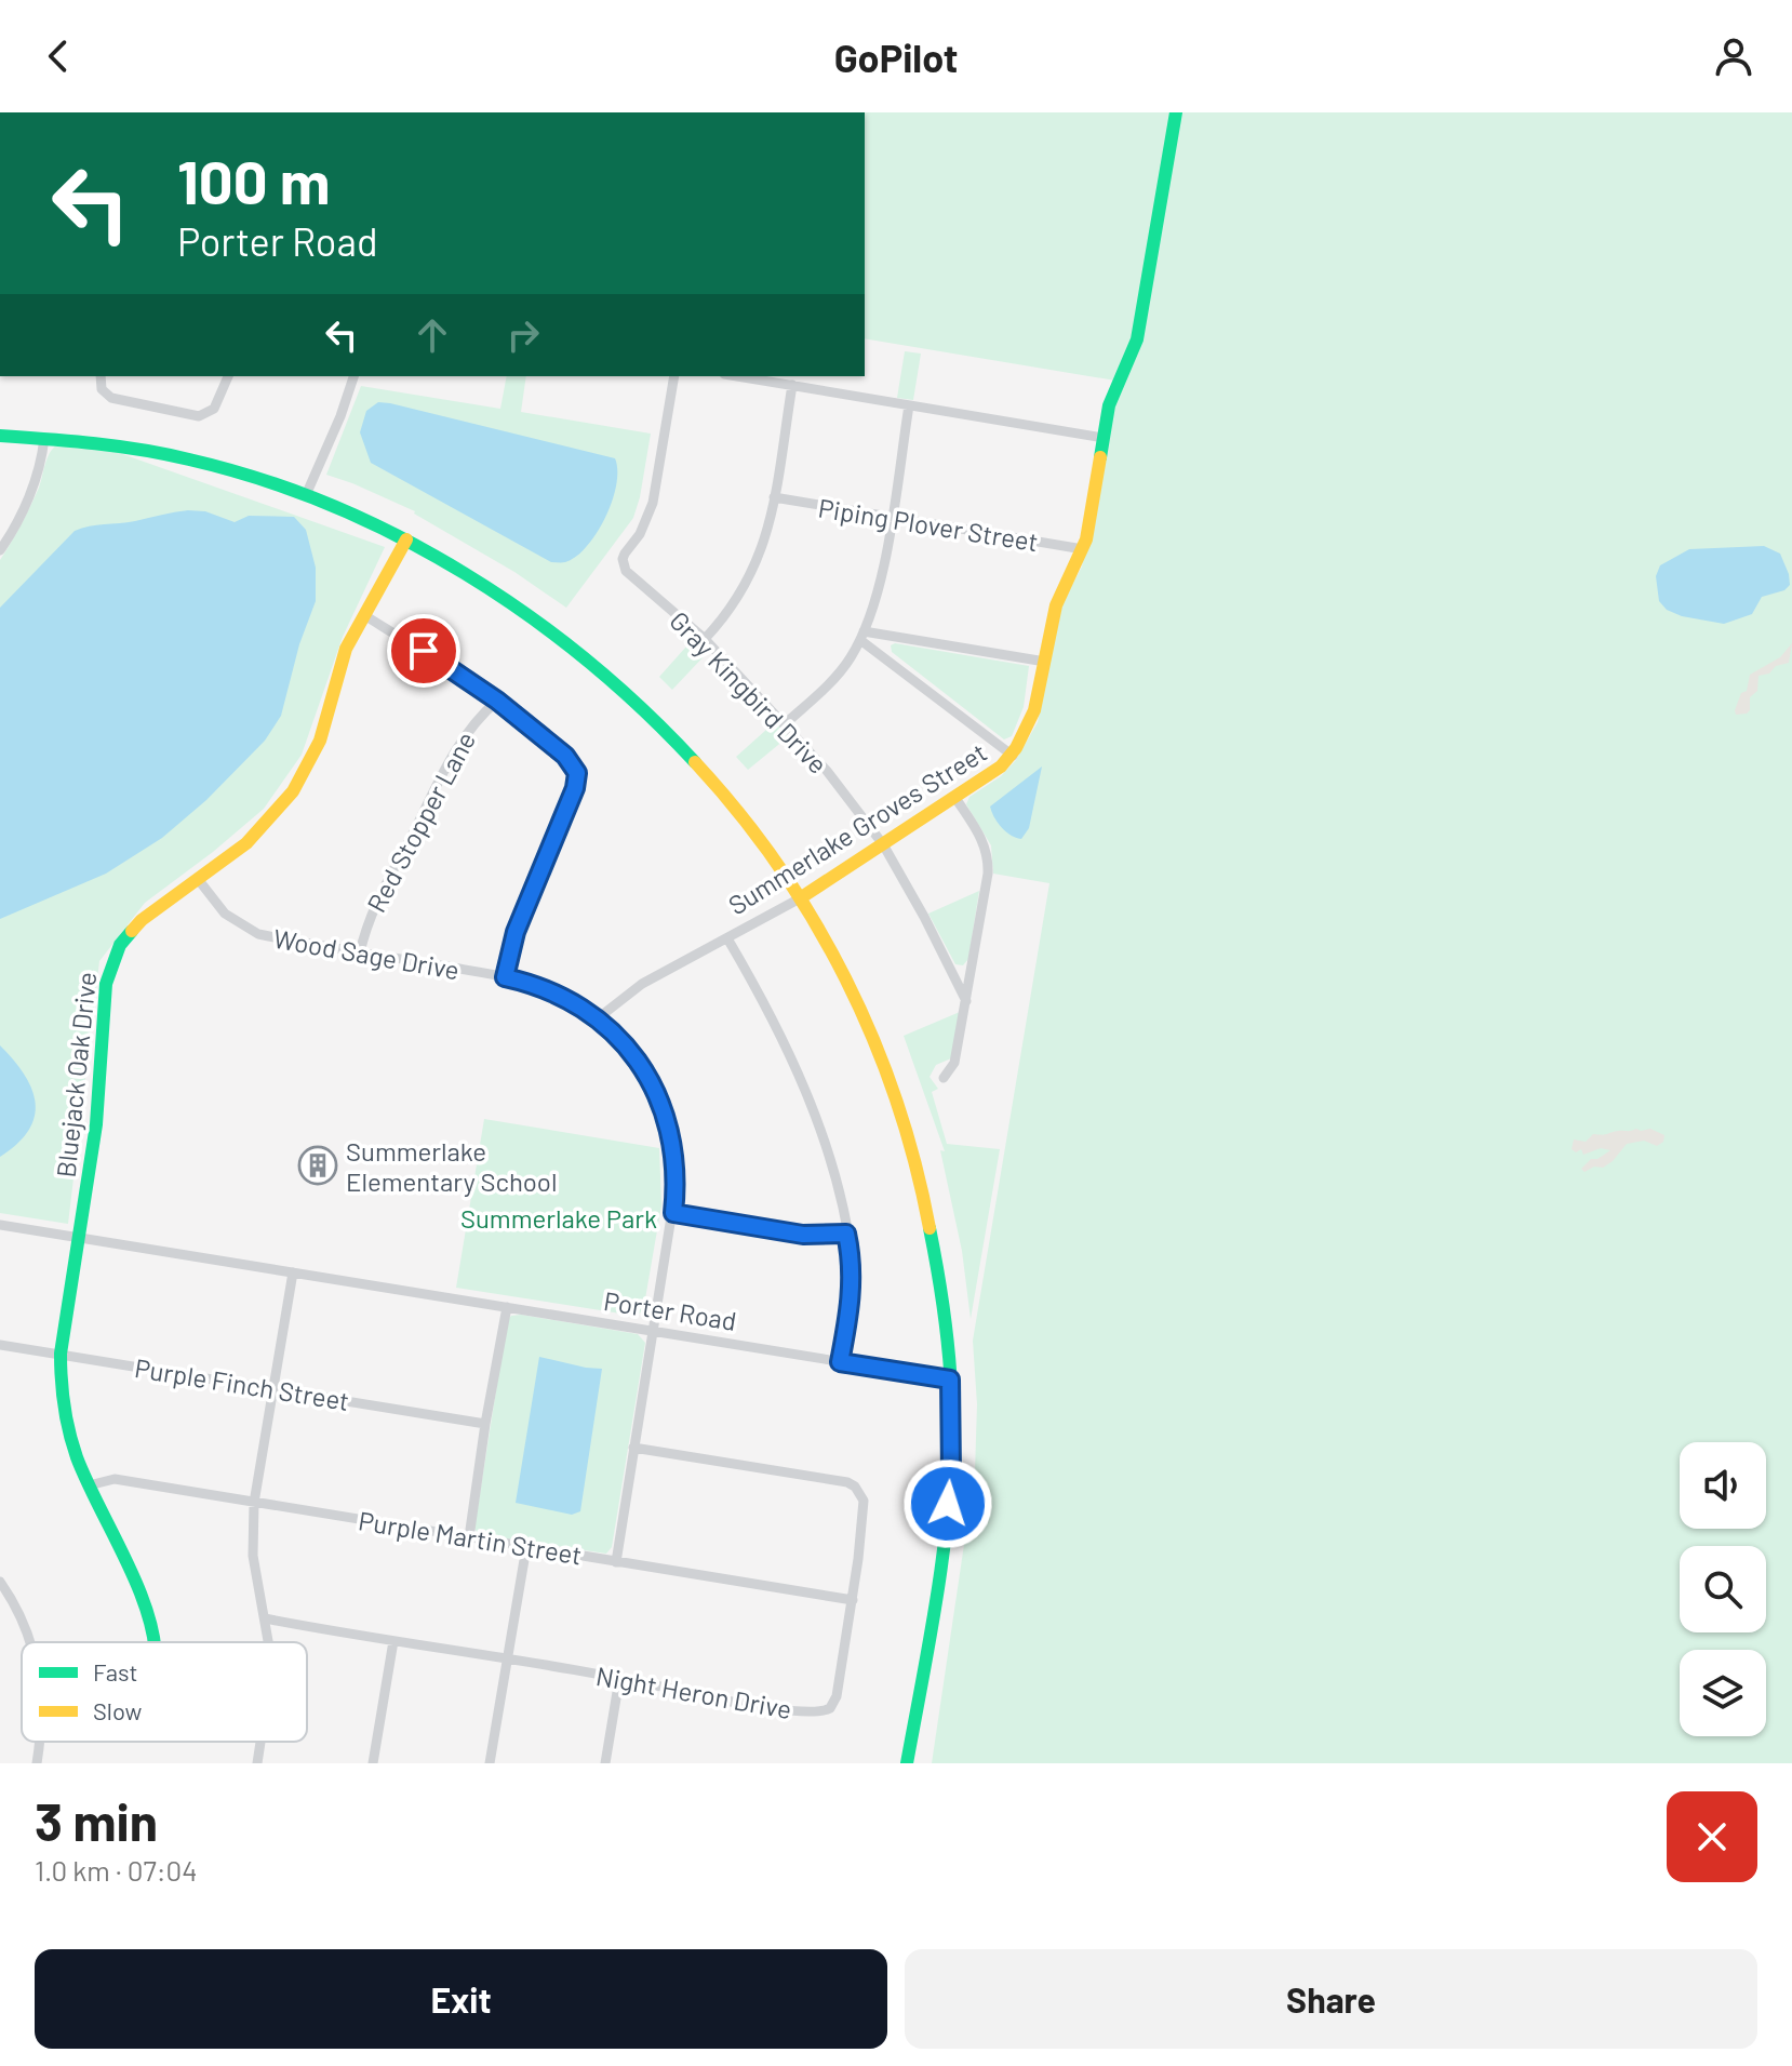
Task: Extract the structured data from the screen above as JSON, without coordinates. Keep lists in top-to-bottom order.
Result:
{
  "streets": {
    "street": [
      "Piping Plover Street",
      "Gray Kingbird Drive",
      "Red Stopper Lane",
      "Summerlake Groves Street",
      "Wood Sage Drive",
      "Bluejack Oak Drive",
      "Porter Road",
      "Purple Finch Street",
      "Purple Martin Street",
      "Night Heron Drive"
    ]
  },
  "crossings": [
    ["Piping Plover Street", "Summerlake Groves Street"],
    ["Gray Kingbird Drive", "Summerlake Groves Street"],
    ["Red Stopper Lane", "Wood Sage Drive"],
    ["Summerlake Groves Street", "Wood Sage Drive"],
    ["Wood Sage Drive", "Bluejack Oak Drive"],
    ["Wood Sage Drive", "Porter Road"],
    ["Wood Sage Drive", "Purple Martin Street"],
    ["Wood Sage Drive", "Night Heron Drive"],
    ["Bluejack Oak Drive", "Porter Road"],
    ["Bluejack Oak Drive", "Purple Finch Street"],
    ["Bluejack Oak Drive", "Purple Martin Street"],
    ["Purple Martin Street", "Night Heron Drive"]
  ],
  "parks": ["Summerlake Park"],
  "places": {
    "building": ["Summerlake Elementary School"]
  },
  "legend": ["Fast", "Slow"],
  "page": {
    "header": "GoPilot",
    "turn": ["100 m", "Porter Road"],
    "heading": ["3 min", "1.0 km · 07:04"],
    "buttons": ["Exit", "Share"]
  }
}
